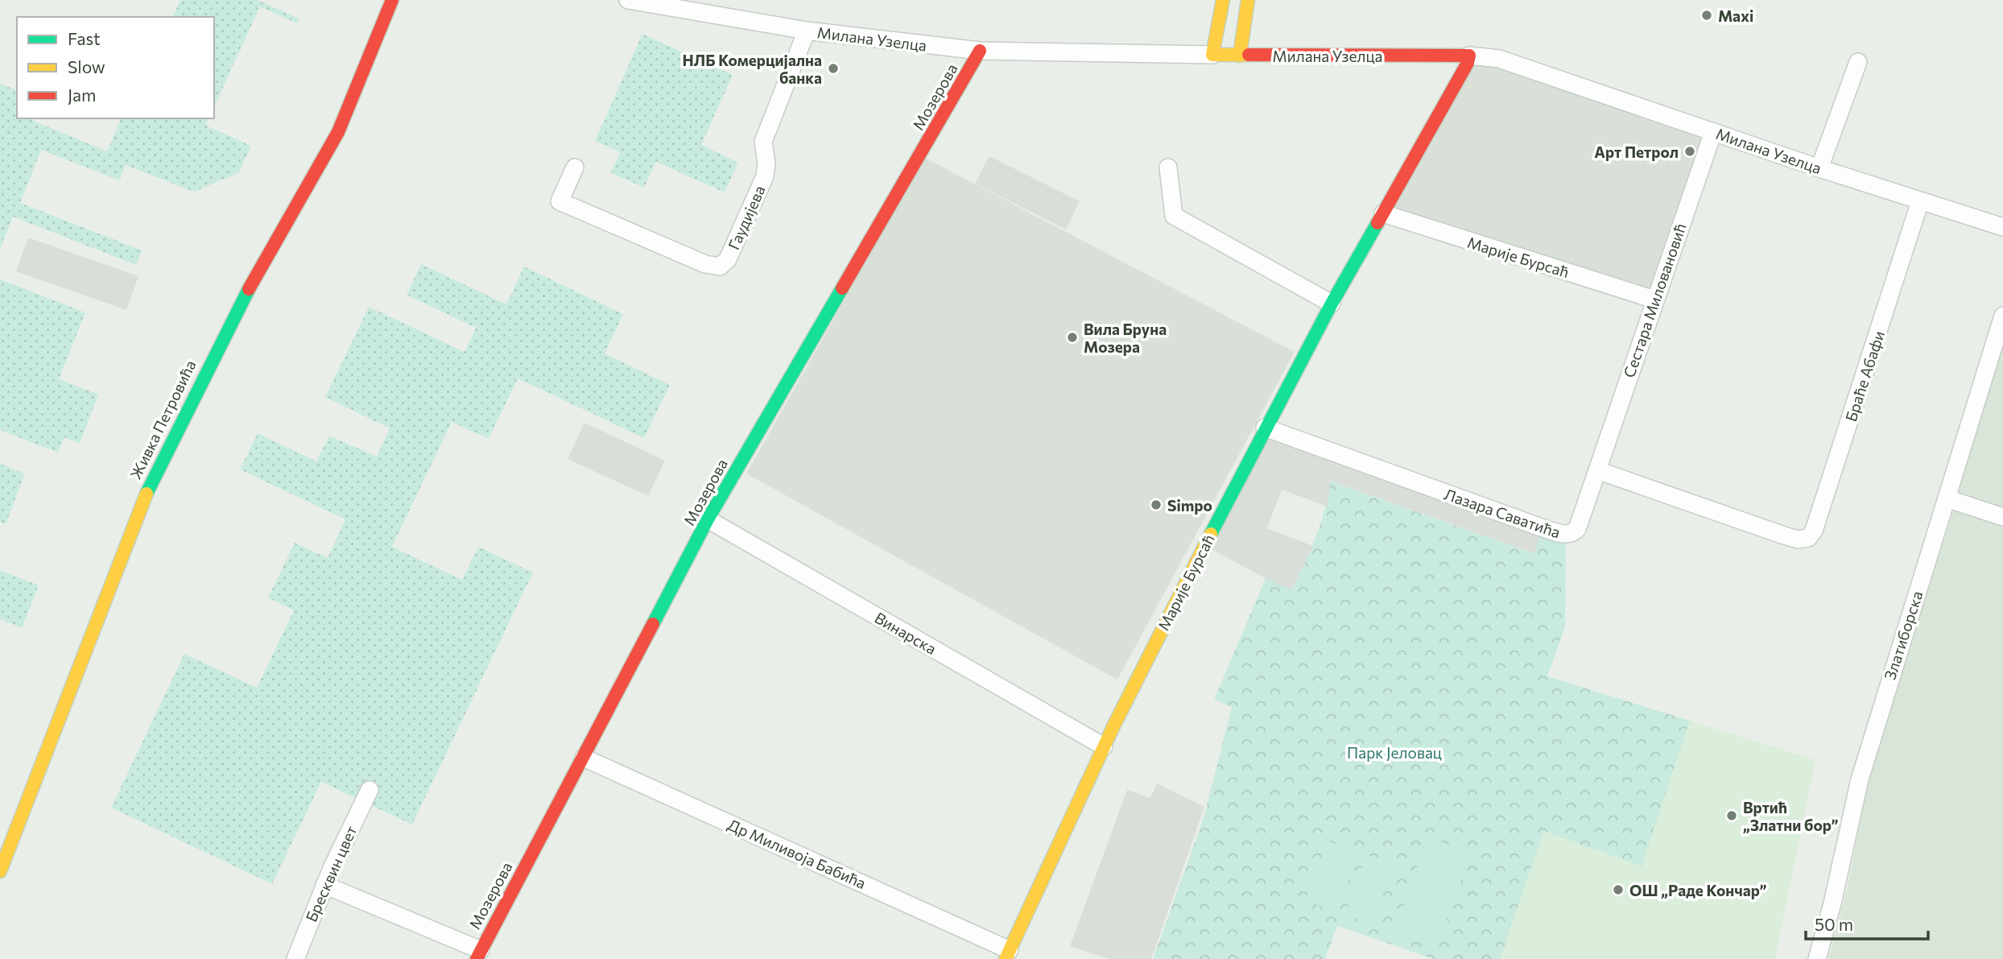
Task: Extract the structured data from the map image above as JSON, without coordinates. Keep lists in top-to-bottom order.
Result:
{
  "streets": {
    "street": [
      "Милана Узелца",
      "Мозерова",
      "Гаудијева",
      "Марије Бурсаћ",
      "Сестара Миловановић",
      "Браће Абафи",
      "Живка Петровића",
      "Лазара Саватића",
      "Винарска",
      "Златиборска",
      "Др Миливоја Бабића",
      "Бресквин цвет"
    ]
  },
  "crossings": [
    ["Милана Узелца", "Мозерова"],
    ["Милана Узелца", "Гаудијева"],
    ["Милана Узелца", "Марије Бурсаћ"],
    ["Милана Узелца", "Сестара Миловановић"],
    ["Милана Узелца", "Браће Абафи"],
    ["Мозерова", "Винарска"],
    ["Мозерова", "Др Миливоја Бабића"],
    ["Марије Бурсаћ", "Сестара Миловановић"],
    ["Марије Бурсаћ", "Лазара Саватића"],
    ["Марије Бурсаћ", "Винарска"],
    ["Марије Бурсаћ", "Др Миливоја Бабића"],
    ["Сестара Миловановић", "Браће Абафи"],
    ["Сестара Миловановић", "Лазара Саватића"],
    ["Браће Абафи", "Лазара Саватића"]
  ],
  "parks": ["Парк Јеловац"],
  "places": [
    "Maxi",
    "НЛБ Комерцијална банка",
    "Арт Петрол",
    "Вила Бруна Мозера",
    "Simpo",
    "Вртић „Златни бор”",
    "ОШ „Раде Кончар”"
  ],
  "legend": ["Fast", "Slow", "Jam"],
  "scale_bar": "50 m"
}
